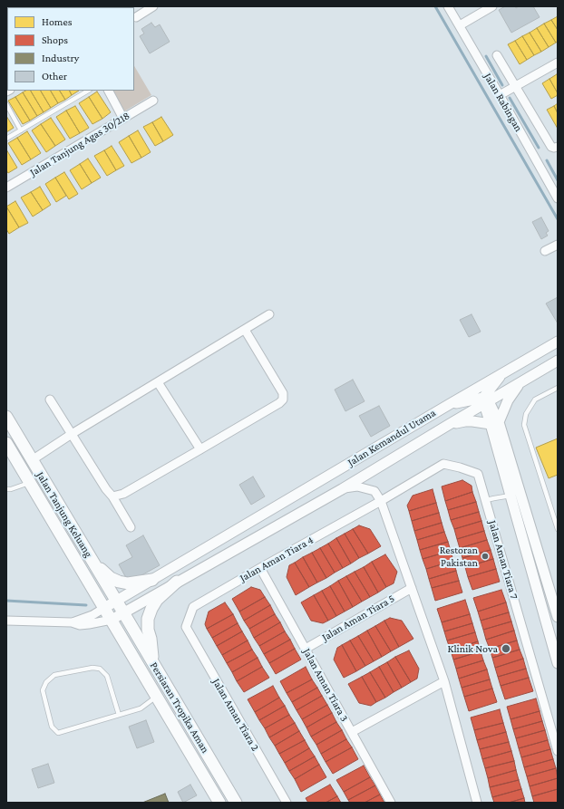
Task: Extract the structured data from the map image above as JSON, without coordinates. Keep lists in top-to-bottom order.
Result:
{
  "streets": {
    "main road": ["Jalan Tanjung Keluang", "Persiaran Tropika Aman"],
    "street": [
      "Jalan Rabingan",
      "Jalan Tanjung Agas 30/218",
      "Jalan Kemandul Utama",
      "Jalan Aman Tiara 4",
      "Jalan Aman Tiara 7",
      "Jalan Aman Tiara 5",
      "Jalan Aman Tiara 3",
      "Jalan Aman Tiara 2"
    ]
  },
  "crossings": [
    ["Jalan Kemandul Utama", "Jalan Tanjung Keluang"],
    ["Jalan Kemandul Utama", "Persiaran Tropika Aman"],
    ["Jalan Tanjung Keluang", "Persiaran Tropika Aman"],
    ["Jalan Aman Tiara 4", "Jalan Aman Tiara 7"],
    ["Jalan Aman Tiara 4", "Jalan Aman Tiara 3"],
    ["Jalan Aman Tiara 4", "Jalan Aman Tiara 2"],
    ["Jalan Aman Tiara 5", "Jalan Aman Tiara 3"]
  ],
  "places": ["Restoran Pakistan", "Klinik Nova"],
  "legend": [
    "Homes",
    "Shops",
    "Industry",
    "Other"
  ]
}
